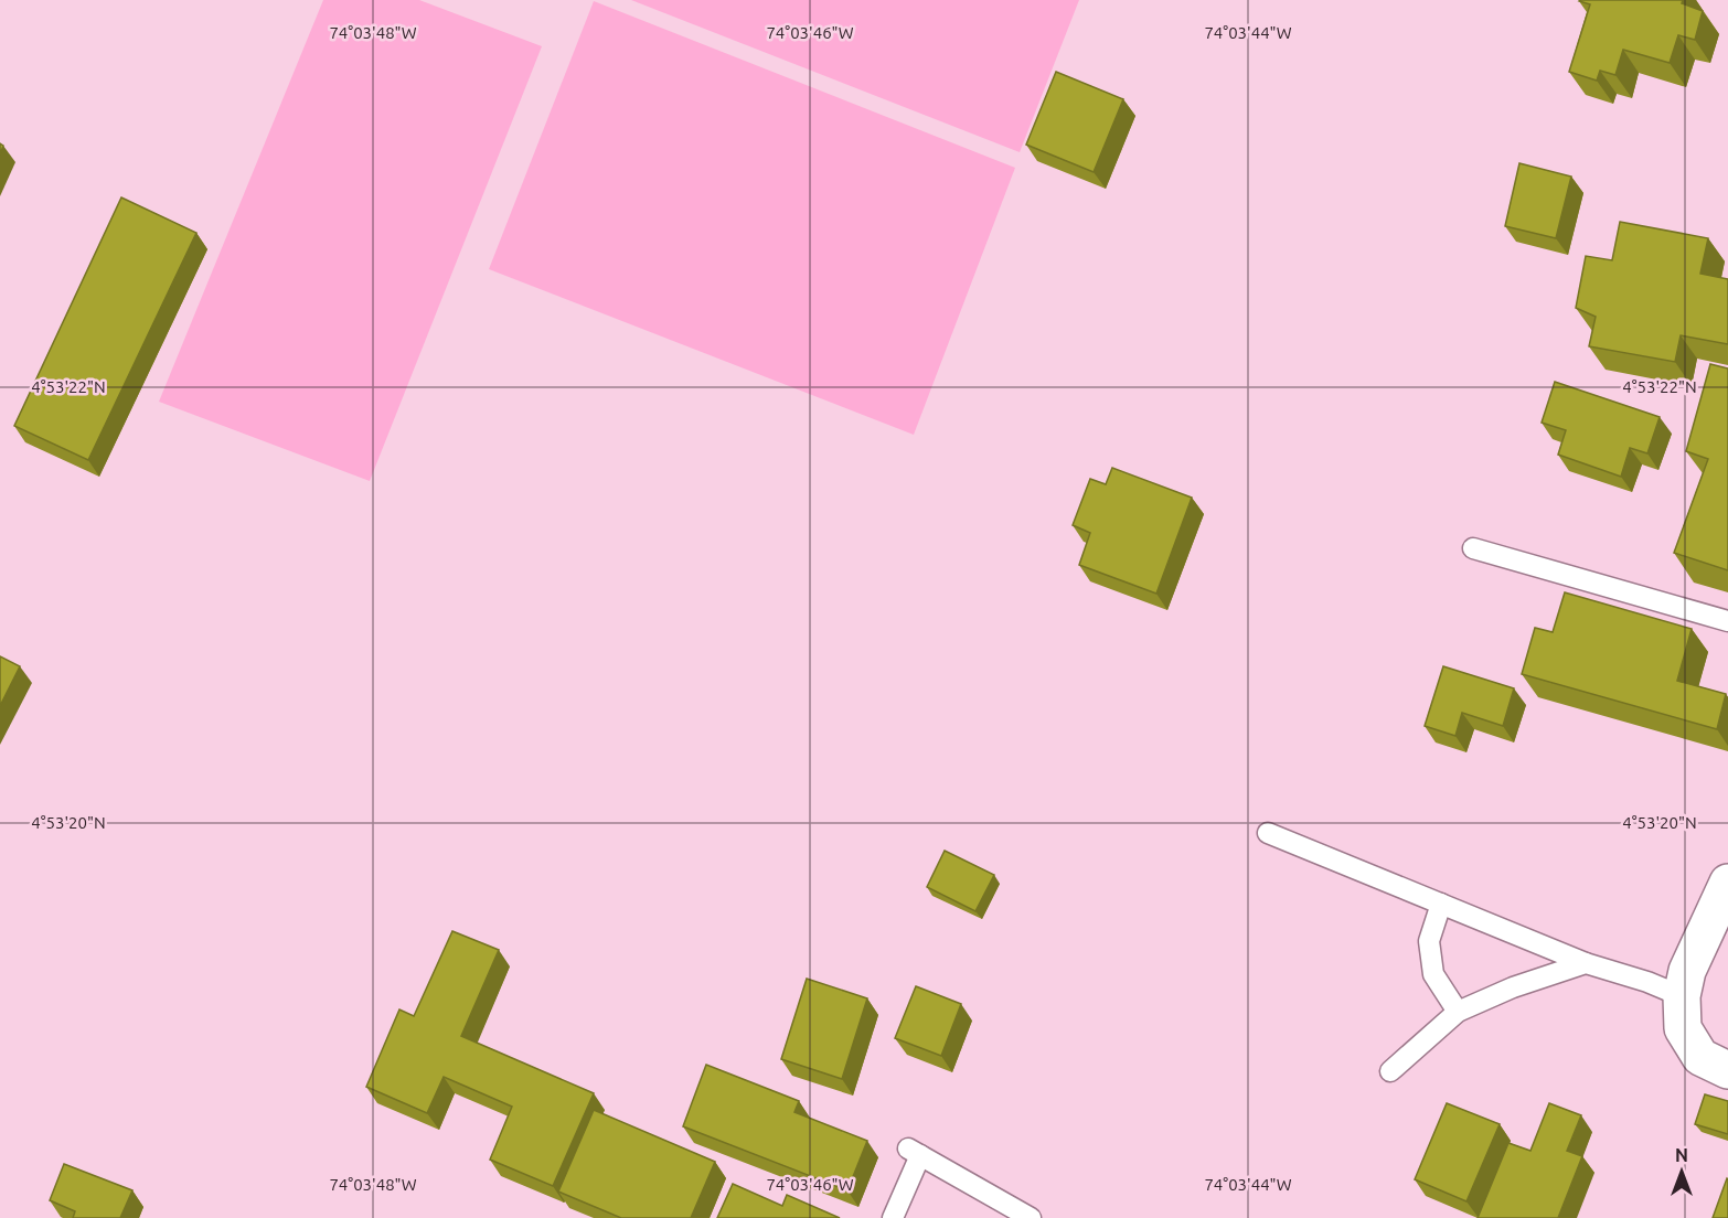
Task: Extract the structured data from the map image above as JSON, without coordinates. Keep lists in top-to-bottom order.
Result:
{
  "north": "top",
  "coordinates": [
    "74°03'48\"W",
    "74°03'46\"W",
    "74°03'44\"W",
    "4°53'22\"N",
    "4°53'20\"N"
  ]
}
